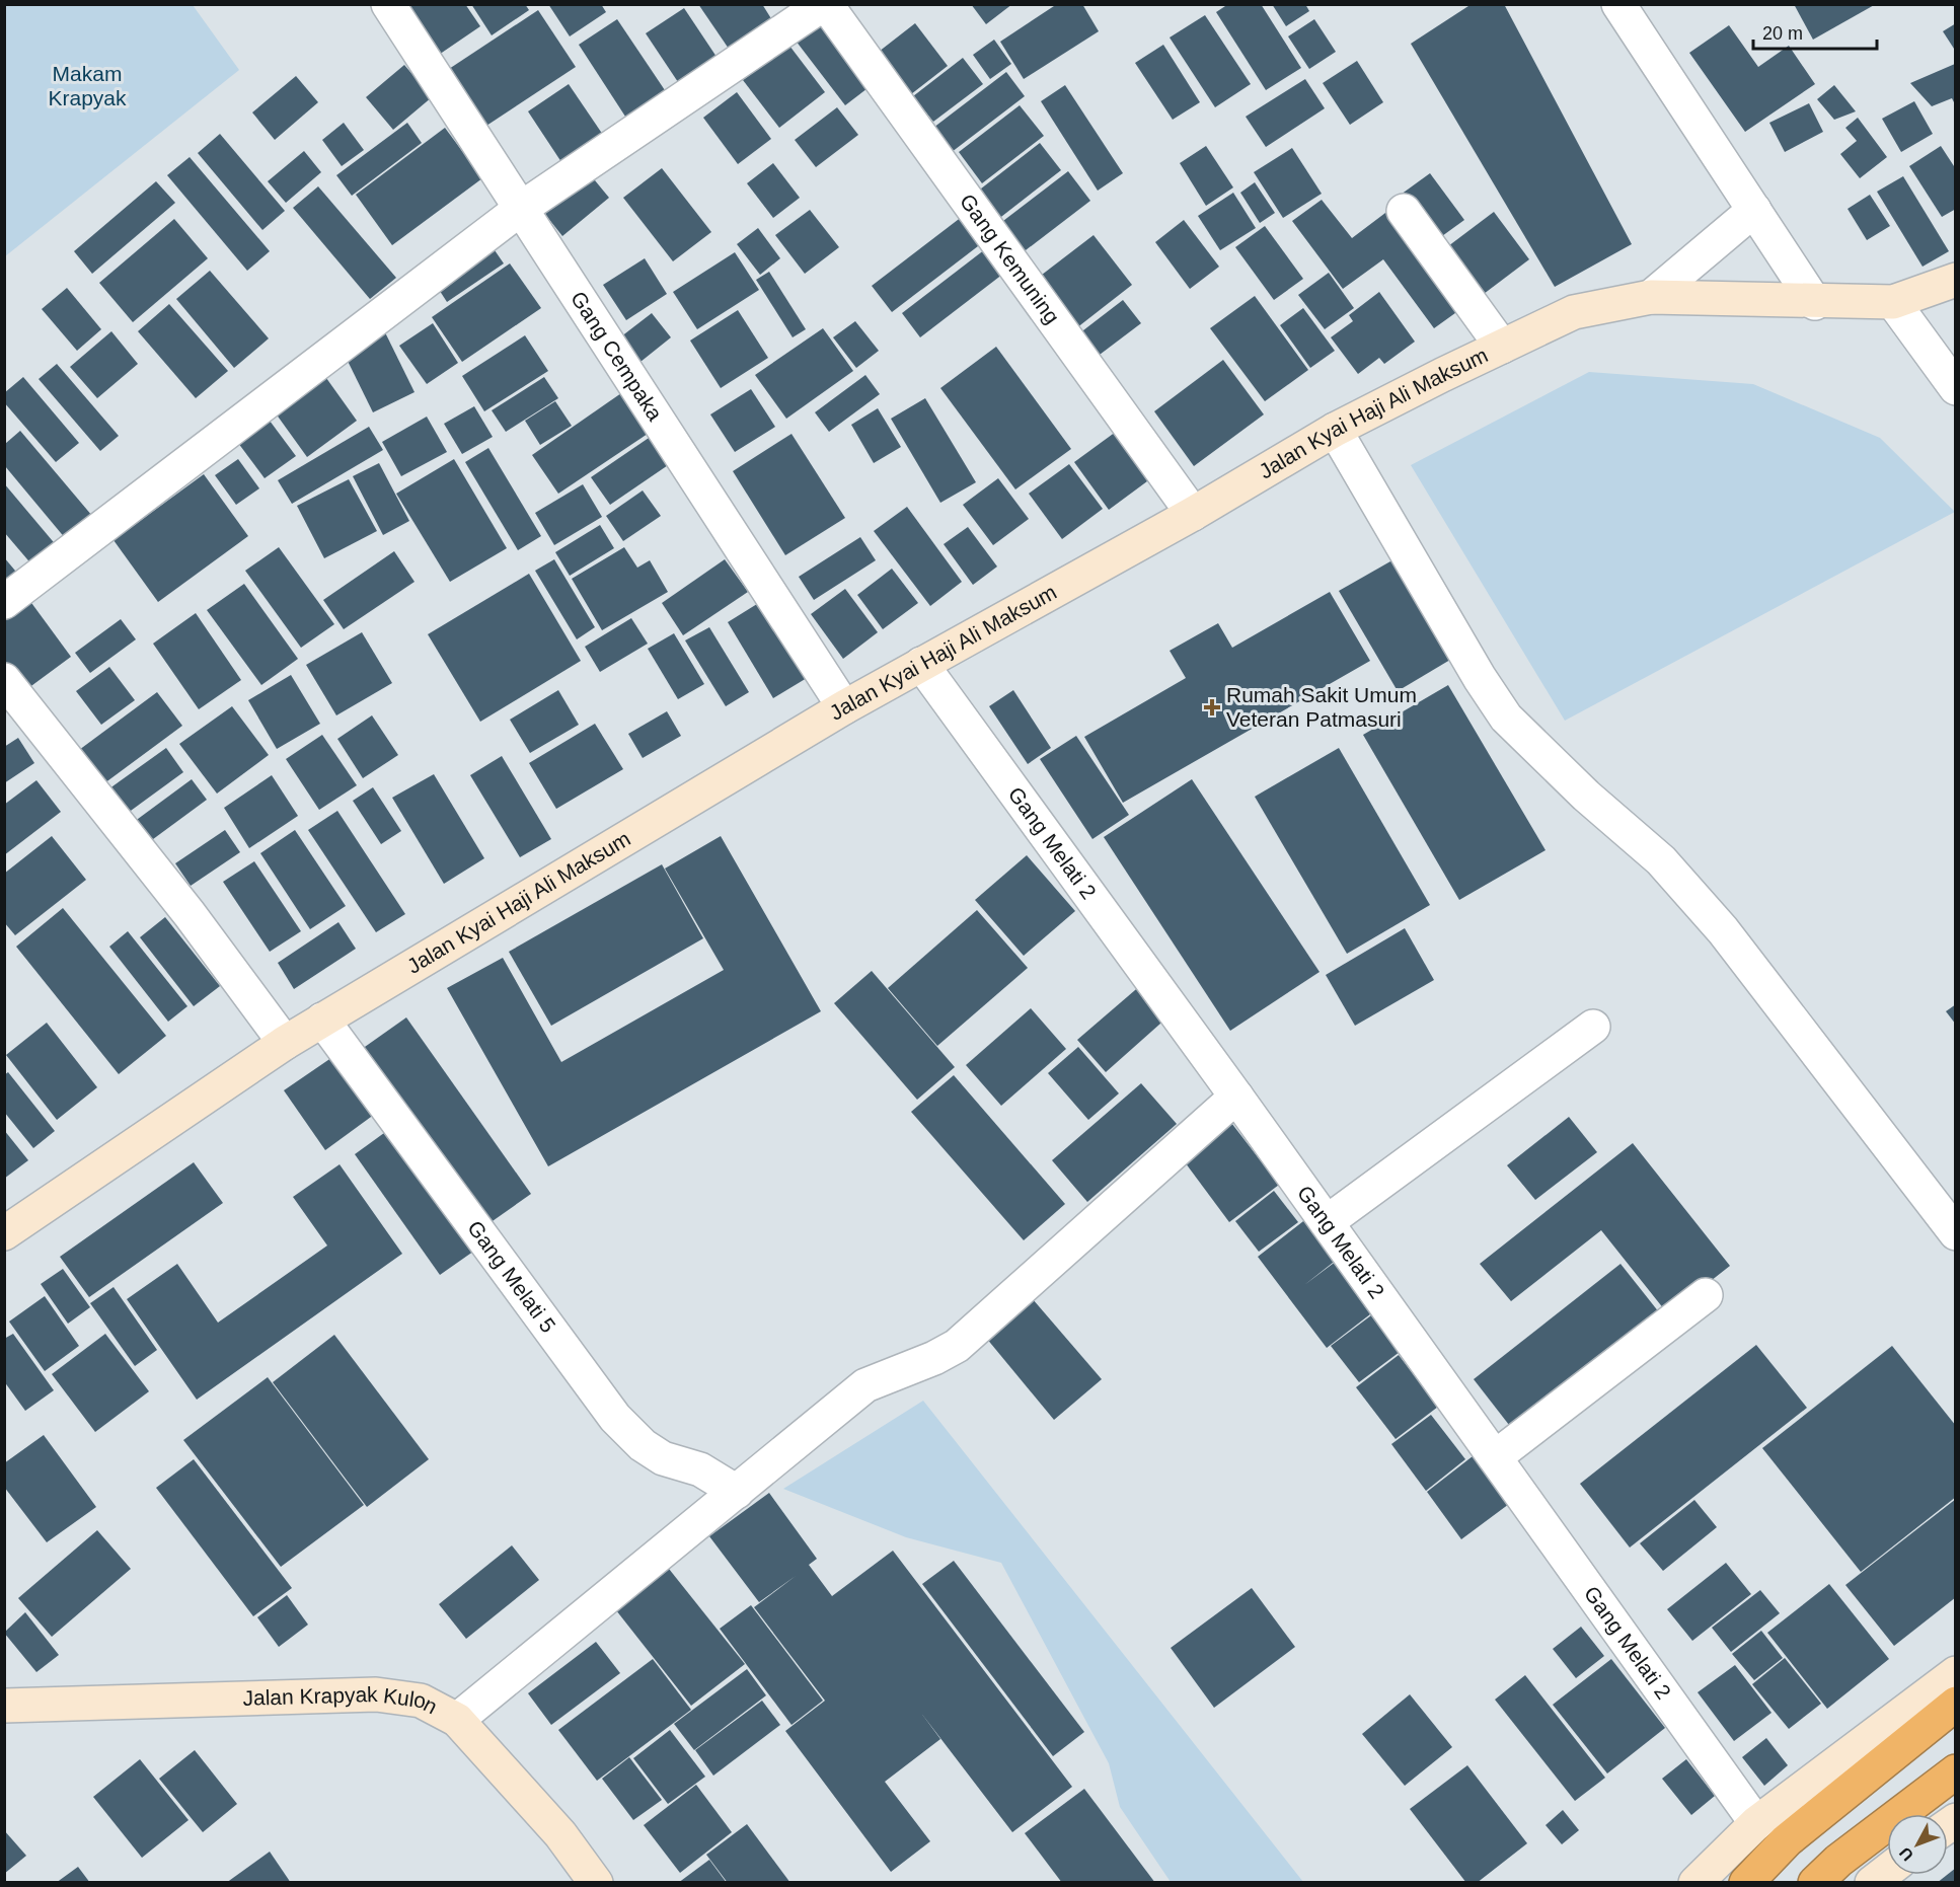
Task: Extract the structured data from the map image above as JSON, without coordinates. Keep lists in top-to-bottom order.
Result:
{
  "streets": {
    "street": [
      "Gang Kemuning",
      "Gang Cempaka",
      "Jalan Kyai Haji Ali Maksum",
      "Gang Melati 2",
      "Gang Melati 5",
      "Jalan Krapyak Kulon"
    ]
  },
  "crossings": [
    ["Gang Kemuning", "Jalan Kyai Haji Ali Maksum"],
    ["Gang Cempaka", "Jalan Kyai Haji Ali Maksum"],
    ["Jalan Kyai Haji Ali Maksum", "Gang Melati 2"],
    ["Jalan Kyai Haji Ali Maksum", "Gang Melati 5"]
  ],
  "parks": ["Makam Krapyak"],
  "places": {
    "health": ["Rumah Sakit Umum Veteran Patmasuri"]
  },
  "scale_bar": "20 m",
  "north": "bottom left"
}
